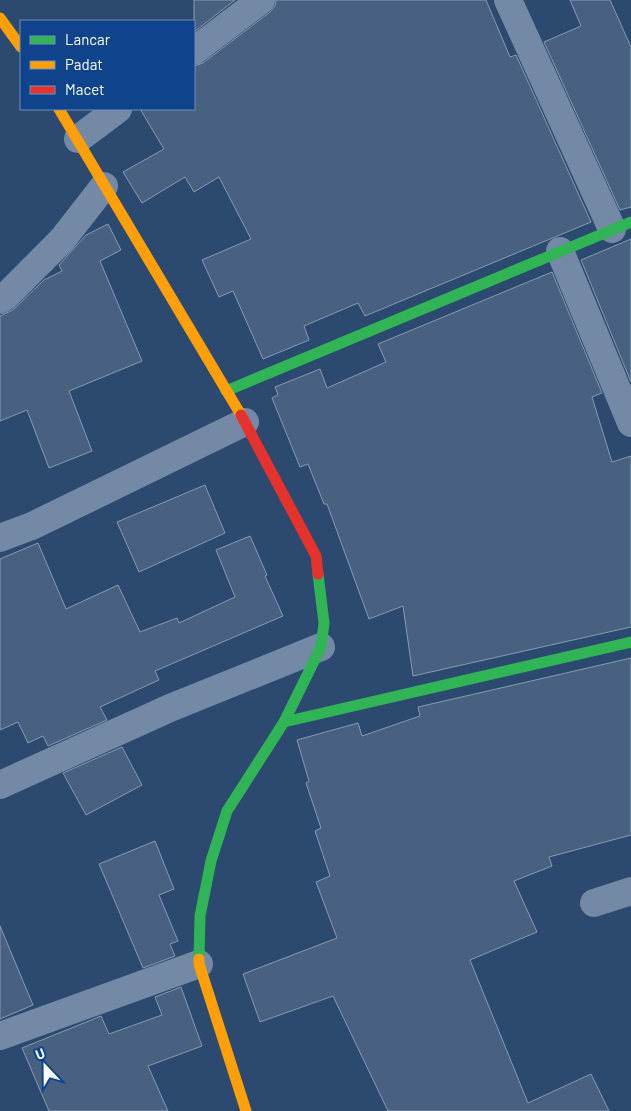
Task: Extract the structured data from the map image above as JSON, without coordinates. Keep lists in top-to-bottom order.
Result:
{
  "legend": ["Lancar", "Padat", "Macet"],
  "north": "top"
}
